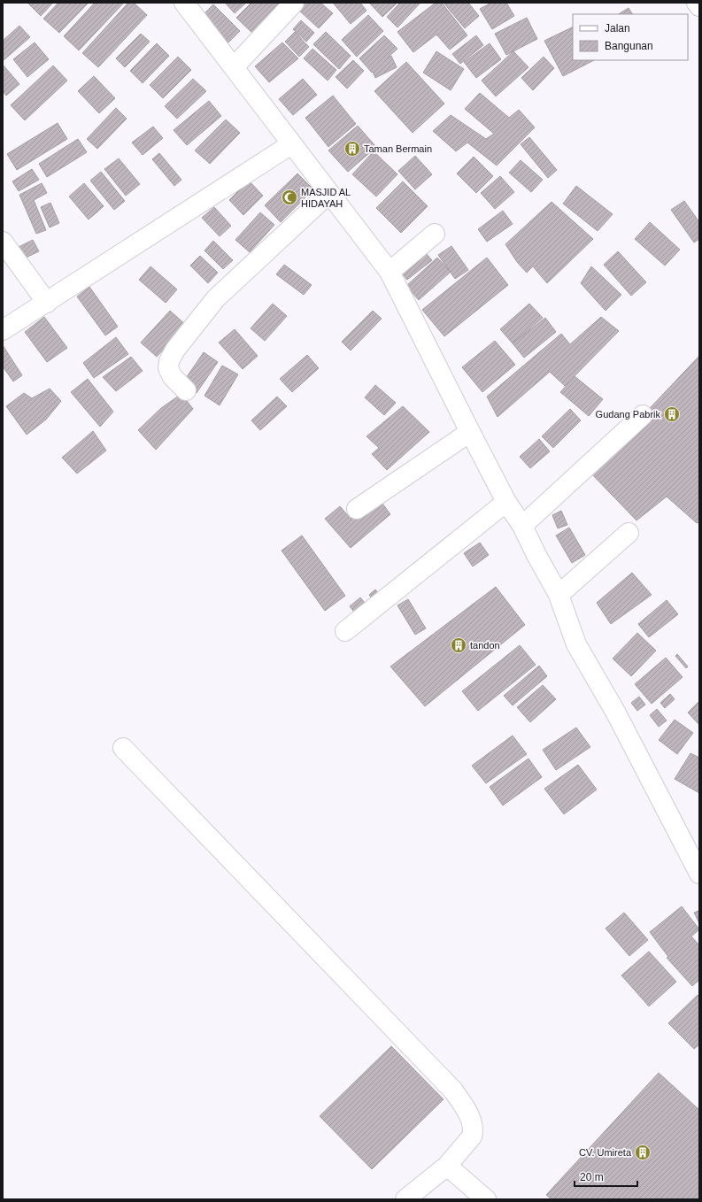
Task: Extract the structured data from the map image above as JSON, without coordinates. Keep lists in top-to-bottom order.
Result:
{
  "places": {
    "building": [
      "Taman Bermain",
      "Gudang Pabrik",
      "tandon",
      "CV. Umireta"
    ],
    "mosque": ["MASJID AL HIDAYAH"]
  },
  "legend": ["Jalan", "Bangunan"],
  "scale_bar": "20 m"
}
